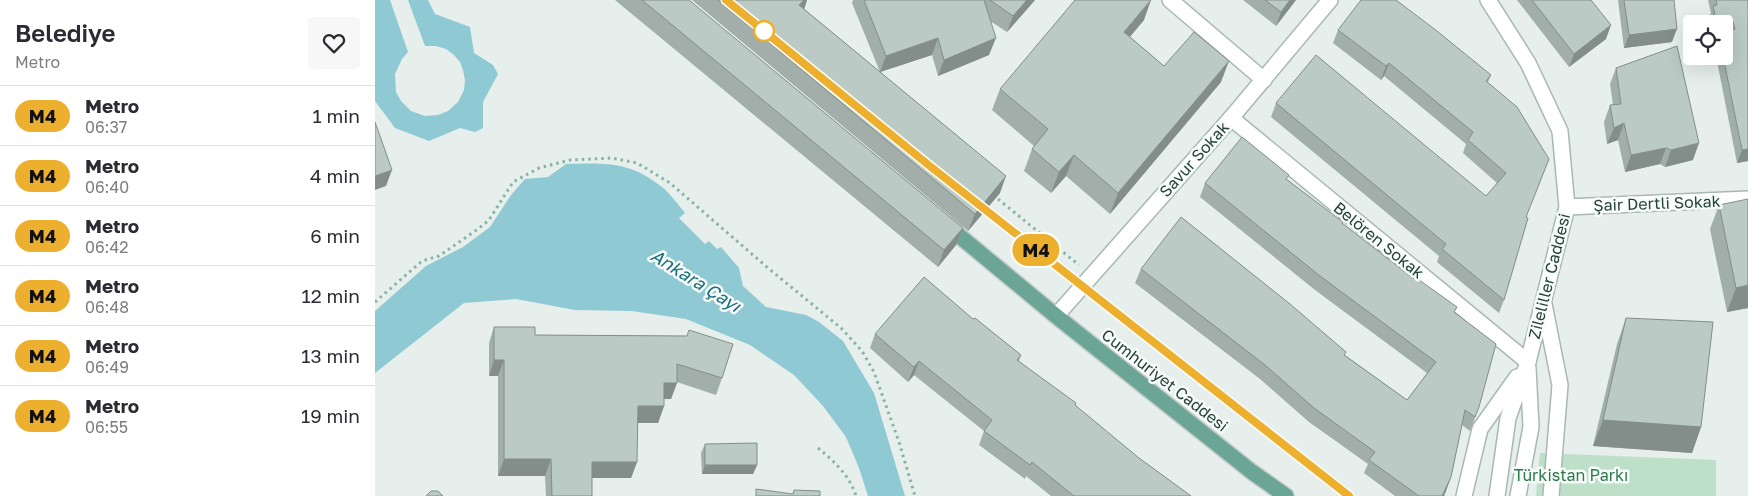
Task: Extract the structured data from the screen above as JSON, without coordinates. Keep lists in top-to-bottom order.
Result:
{
  "streets": {
    "main road": ["Cumhuriyet Caddesi"],
    "street": [
      "Savur Sokak",
      "Şair Dertli Sokak",
      "Belören Sokak",
      "Zileliller Caddesi"
    ]
  },
  "crossings": [
    ["Savur Sokak", "Belören Sokak"],
    ["Savur Sokak", "Cumhuriyet Caddesi"],
    ["Şair Dertli Sokak", "Zileliller Caddesi"],
    ["Belören Sokak", "Zileliller Caddesi"]
  ],
  "water": ["Ankara Çayı"],
  "parks": ["Türkistan Parkı"],
  "lines": ["metro line M4"],
  "page": {
    "heading": ["Belediye", "Metro"],
    "on_map": "M4",
    "list": [
      {
        "mark": "M4",
        "name": "Metro",
        "note": "06:37",
        "value": "1 min"
      },
      {
        "mark": "M4",
        "name": "Metro",
        "note": "06:40",
        "value": "4 min"
      },
      {
        "mark": "M4",
        "name": "Metro",
        "note": "06:42",
        "value": "6 min"
      },
      {
        "mark": "M4",
        "name": "Metro",
        "note": "06:48",
        "value": "12 min"
      },
      {
        "mark": "M4",
        "name": "Metro",
        "note": "06:49",
        "value": "13 min"
      },
      {
        "mark": "M4",
        "name": "Metro",
        "note": "06:55",
        "value": "19 min"
      }
    ]
  }
}
